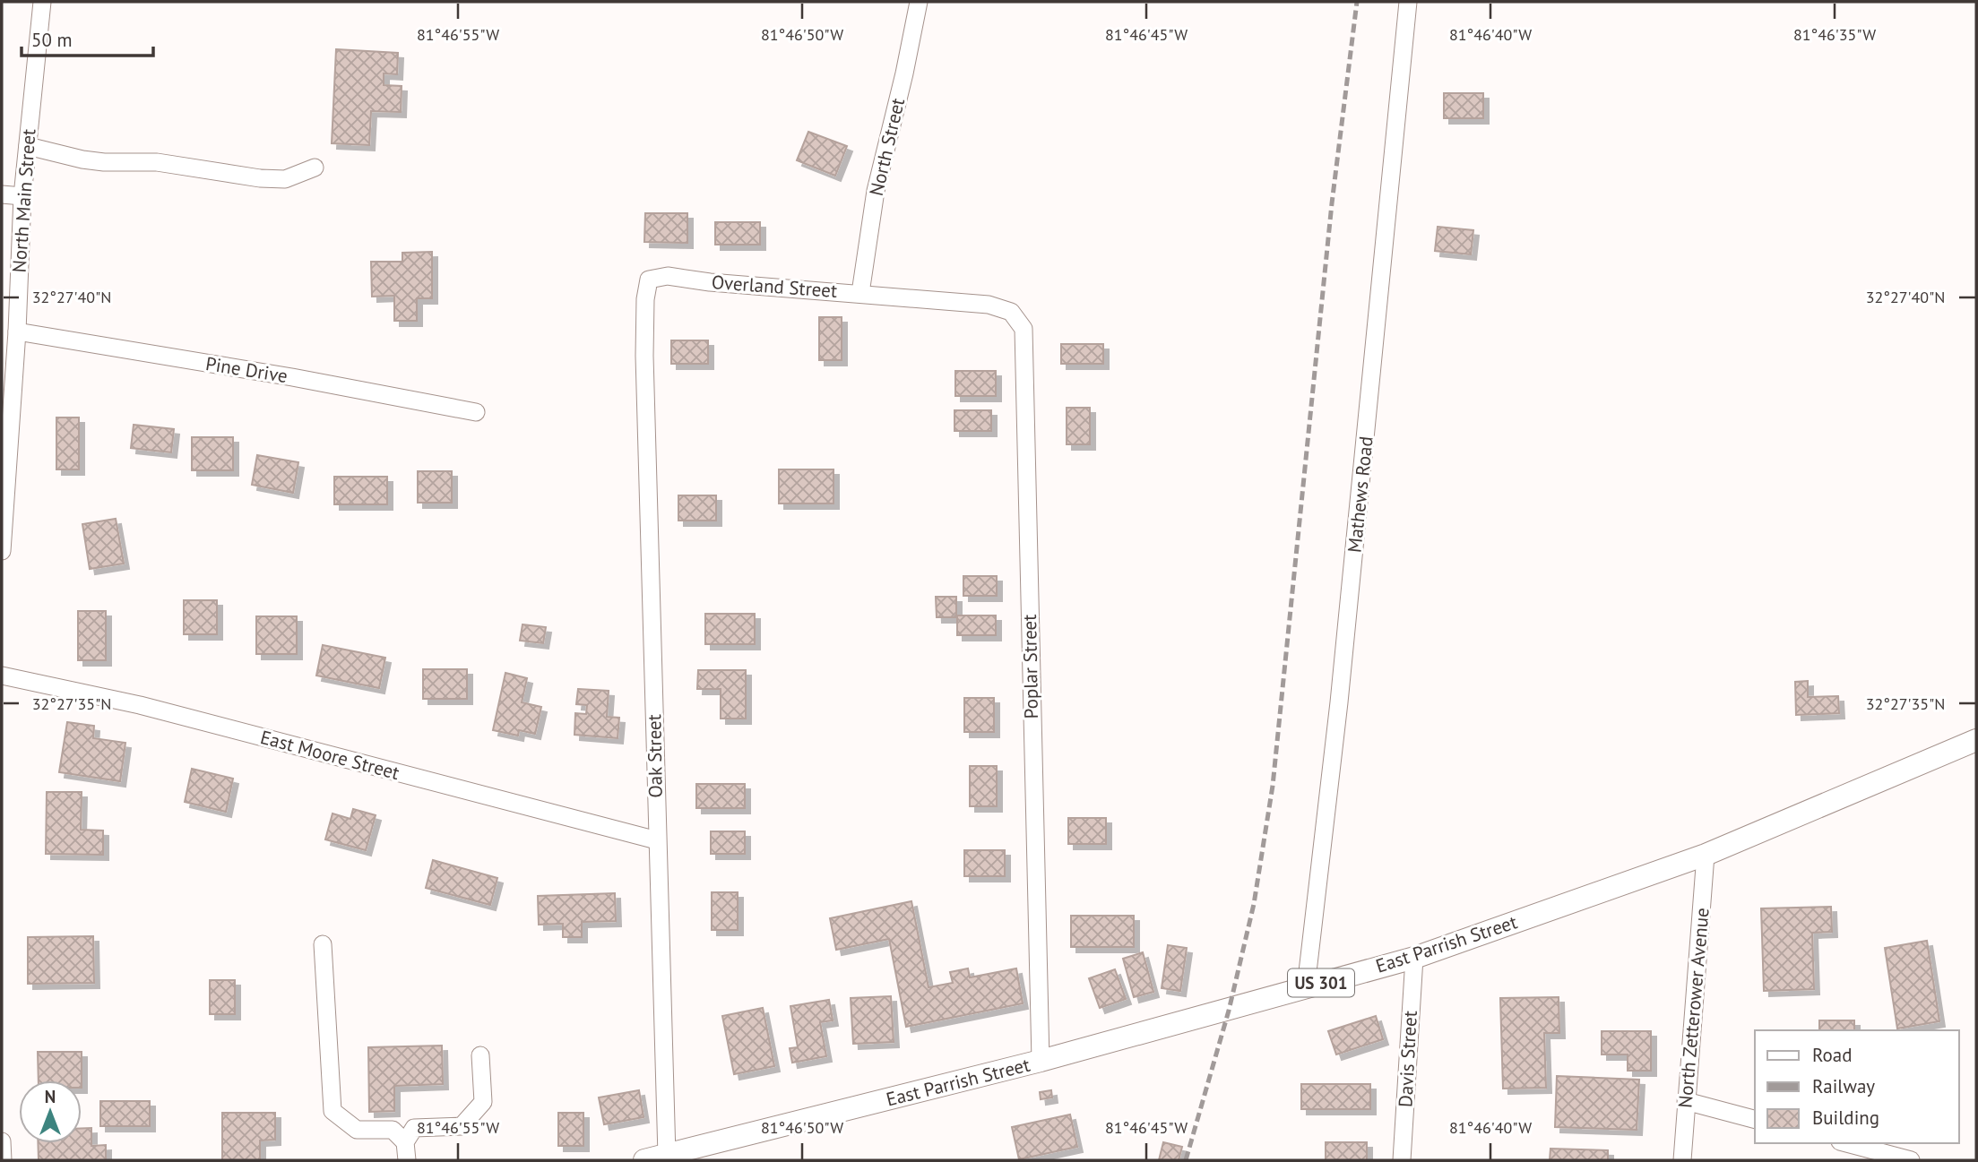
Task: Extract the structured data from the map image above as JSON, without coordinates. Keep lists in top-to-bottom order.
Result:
{
  "streets": {
    "main road": ["East Parrish Street", "US 301"],
    "street": [
      "North Street",
      "North Main Street",
      "Overland Street",
      "Pine Drive",
      "Mathews Road",
      "Poplar Street",
      "East Moore Street",
      "Oak Street",
      "North Zetterower Avenue",
      "Davis Street"
    ]
  },
  "crossings": [
    ["North Street", "Overland Street"],
    ["North Main Street", "Pine Drive"],
    ["Overland Street", "Poplar Street"],
    ["Overland Street", "Oak Street"],
    ["Mathews Road", "East Parrish Street"],
    ["Poplar Street", "East Parrish Street"],
    ["East Moore Street", "Oak Street"],
    ["Oak Street", "East Parrish Street"],
    ["East Parrish Street", "North Zetterower Avenue"],
    ["East Parrish Street", "Davis Street"]
  ],
  "legend": ["Road", "Railway", "Building"],
  "scale_bar": "50 m",
  "north": "top",
  "coordinates": [
    "81°46'55\"W",
    "81°46'50\"W",
    "81°46'45\"W",
    "81°46'40\"W",
    "81°46'35\"W",
    "32°27'40\"N",
    "32°27'35\"N"
  ]
}
